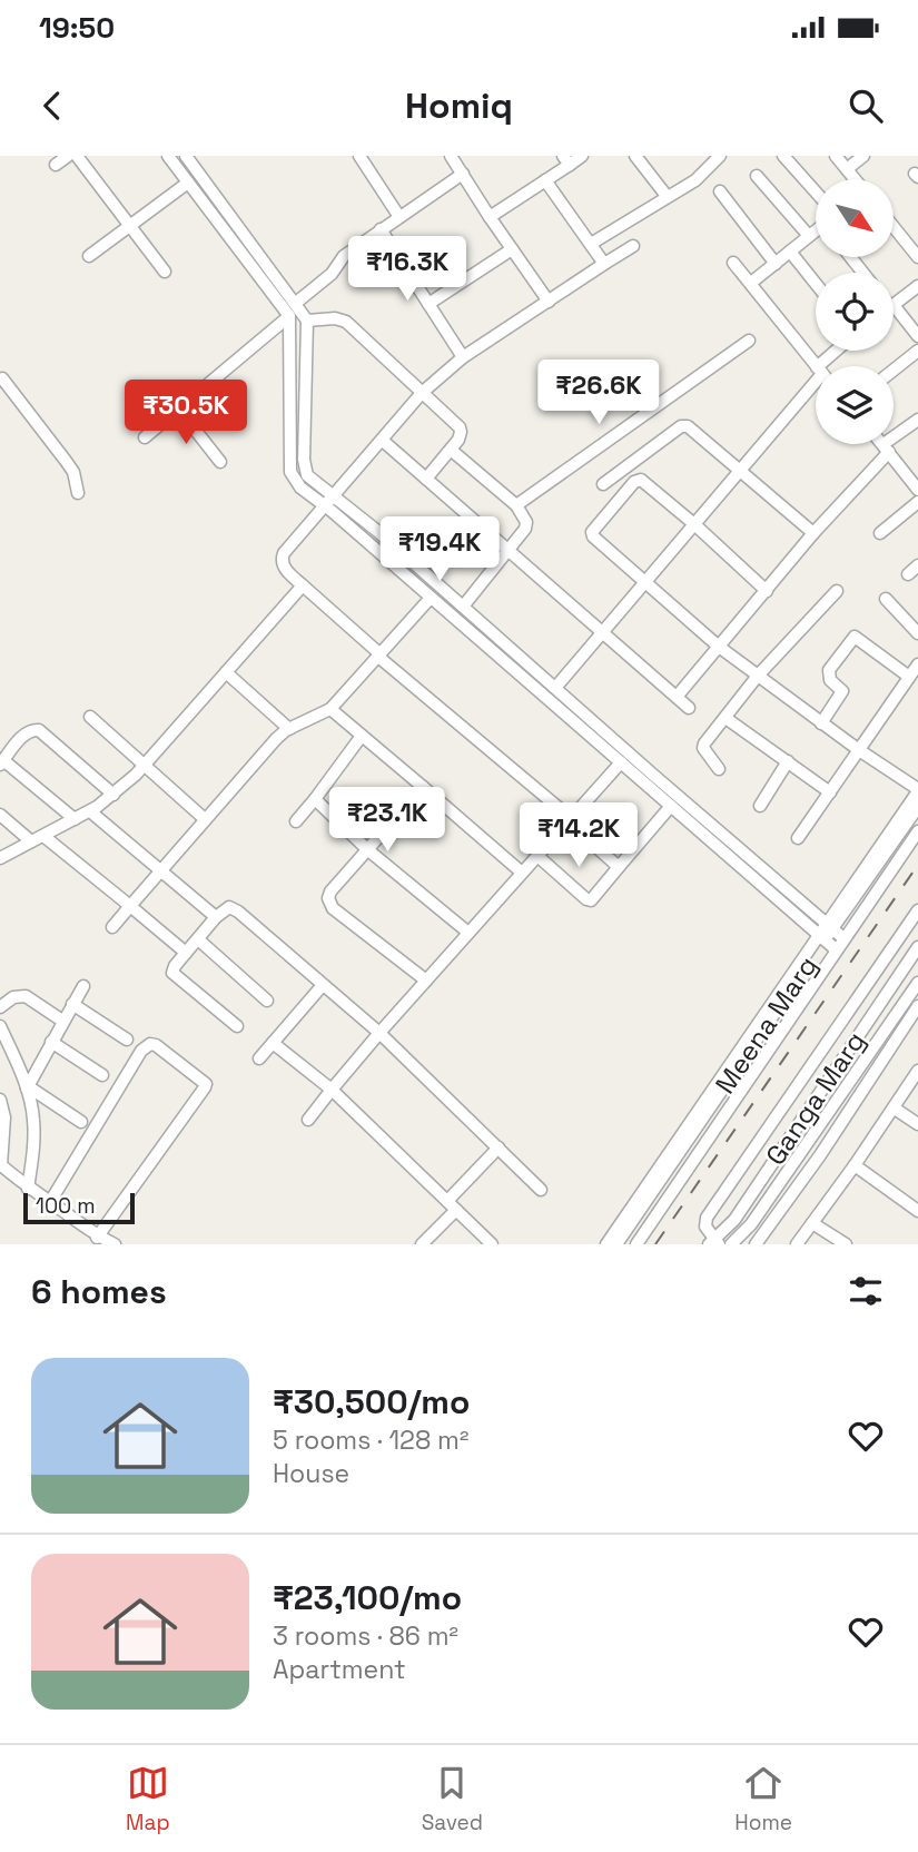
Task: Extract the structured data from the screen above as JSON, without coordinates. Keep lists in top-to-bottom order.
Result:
{
  "streets": {
    "street": ["Meena Marg", "Ganga Marg"]
  },
  "scale_bar": "100 m",
  "north": "bottom right",
  "page": {
    "status": "19:50",
    "header": "Homiq",
    "price": [
      "₹16.3K",
      "₹26.6K",
      "₹30.5K",
      "₹19.4K",
      "₹23.1K",
      "₹14.2K"
    ],
    "scale": "100 m",
    "heading": "6 homes",
    "list": [
      {
        "name": "₹30,500/mo",
        "note": "5 rooms · 128 m² · House"
      },
      {
        "name": "₹23,100/mo",
        "note": "3 rooms · 86 m² · Apartment"
      }
    ],
    "tabs": ["Map", "Saved", "Home"]
  }
}
